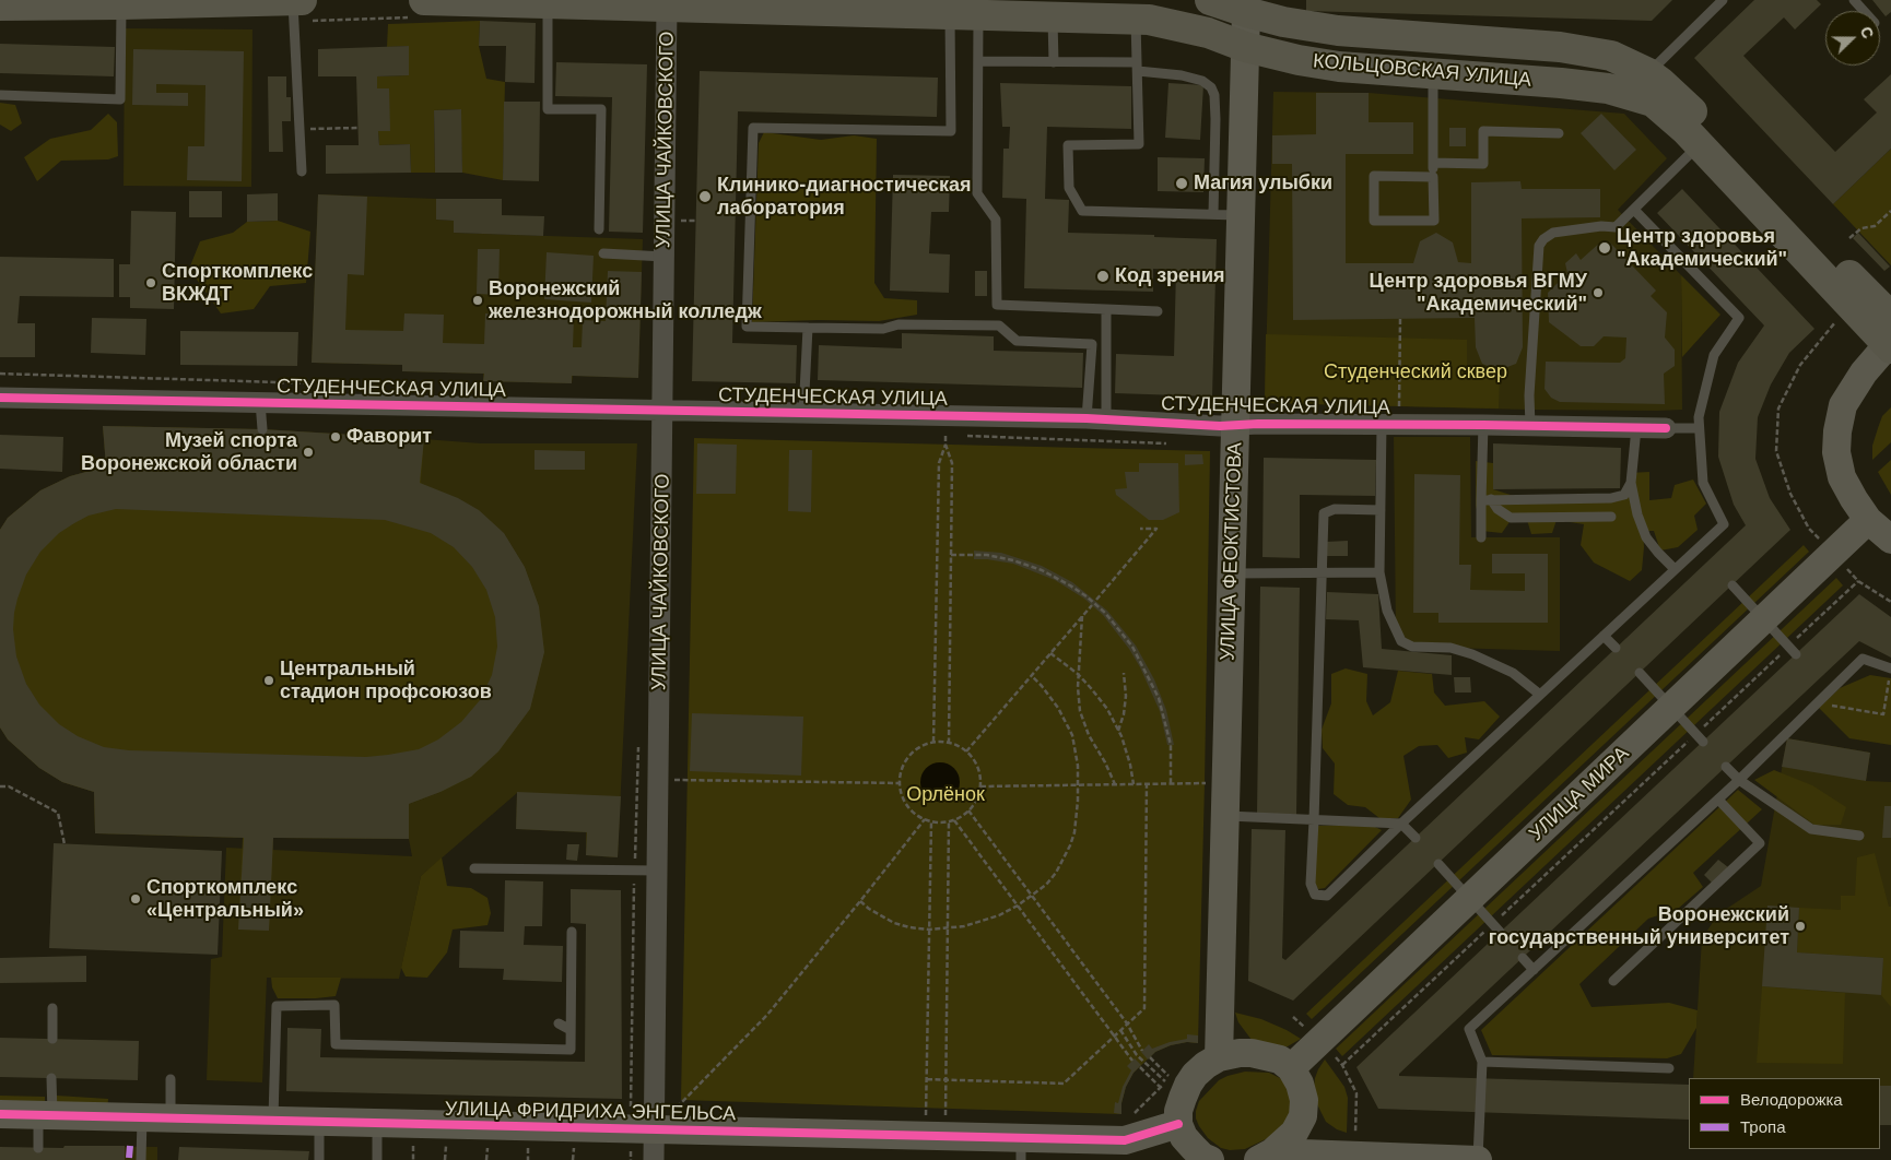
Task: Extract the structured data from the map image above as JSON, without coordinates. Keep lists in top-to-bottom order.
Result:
{
  "streets": {
    "main road": ["КОЛЬЦОВСКАЯ УЛИЦА"],
    "street": [
      "УЛИЦА ЧАЙКОВСКОГО",
      "СТУДЕНЧЕСКАЯ УЛИЦА",
      "УЛИЦА ФЕОКТИСТОВА",
      "УЛИЦА МИРА",
      "УЛИЦА ФРИДРИХА ЭНГЕЛЬСА"
    ]
  },
  "crossings": [
    ["КОЛЬЦОВСКАЯ УЛИЦА", "УЛИЦА ЧАЙКОВСКОГО"],
    ["КОЛЬЦОВСКАЯ УЛИЦА", "УЛИЦА ФЕОКТИСТОВА"],
    ["УЛИЦА ЧАЙКОВСКОГО", "СТУДЕНЧЕСКАЯ УЛИЦА"],
    ["УЛИЦА ЧАЙКОВСКОГО", "УЛИЦА ФРИДРИХА ЭНГЕЛЬСА"],
    ["СТУДЕНЧЕСКАЯ УЛИЦА", "УЛИЦА ФЕОКТИСТОВА"]
  ],
  "parks": ["Студенческий сквер", "Орлёнок"],
  "places": [
    "Магия улыбки",
    "Клинико-диагностическая лаборатория",
    "Центр здоровья \"Академический\"",
    "Код зрения",
    "Спорткомплекс ВКЖДТ",
    "Центр здоровья ВГМУ \"Академический\"",
    "Воронежский железнодорожный колледж",
    "Фаворит",
    "Музей спорта Воронежской области",
    "Центральный стадион профсоюзов",
    "Спорткомплекс «Центральный»",
    "Воронежский государственный университет"
  ],
  "legend": ["Велодорожка", "Тропа"],
  "north": "right"
}
